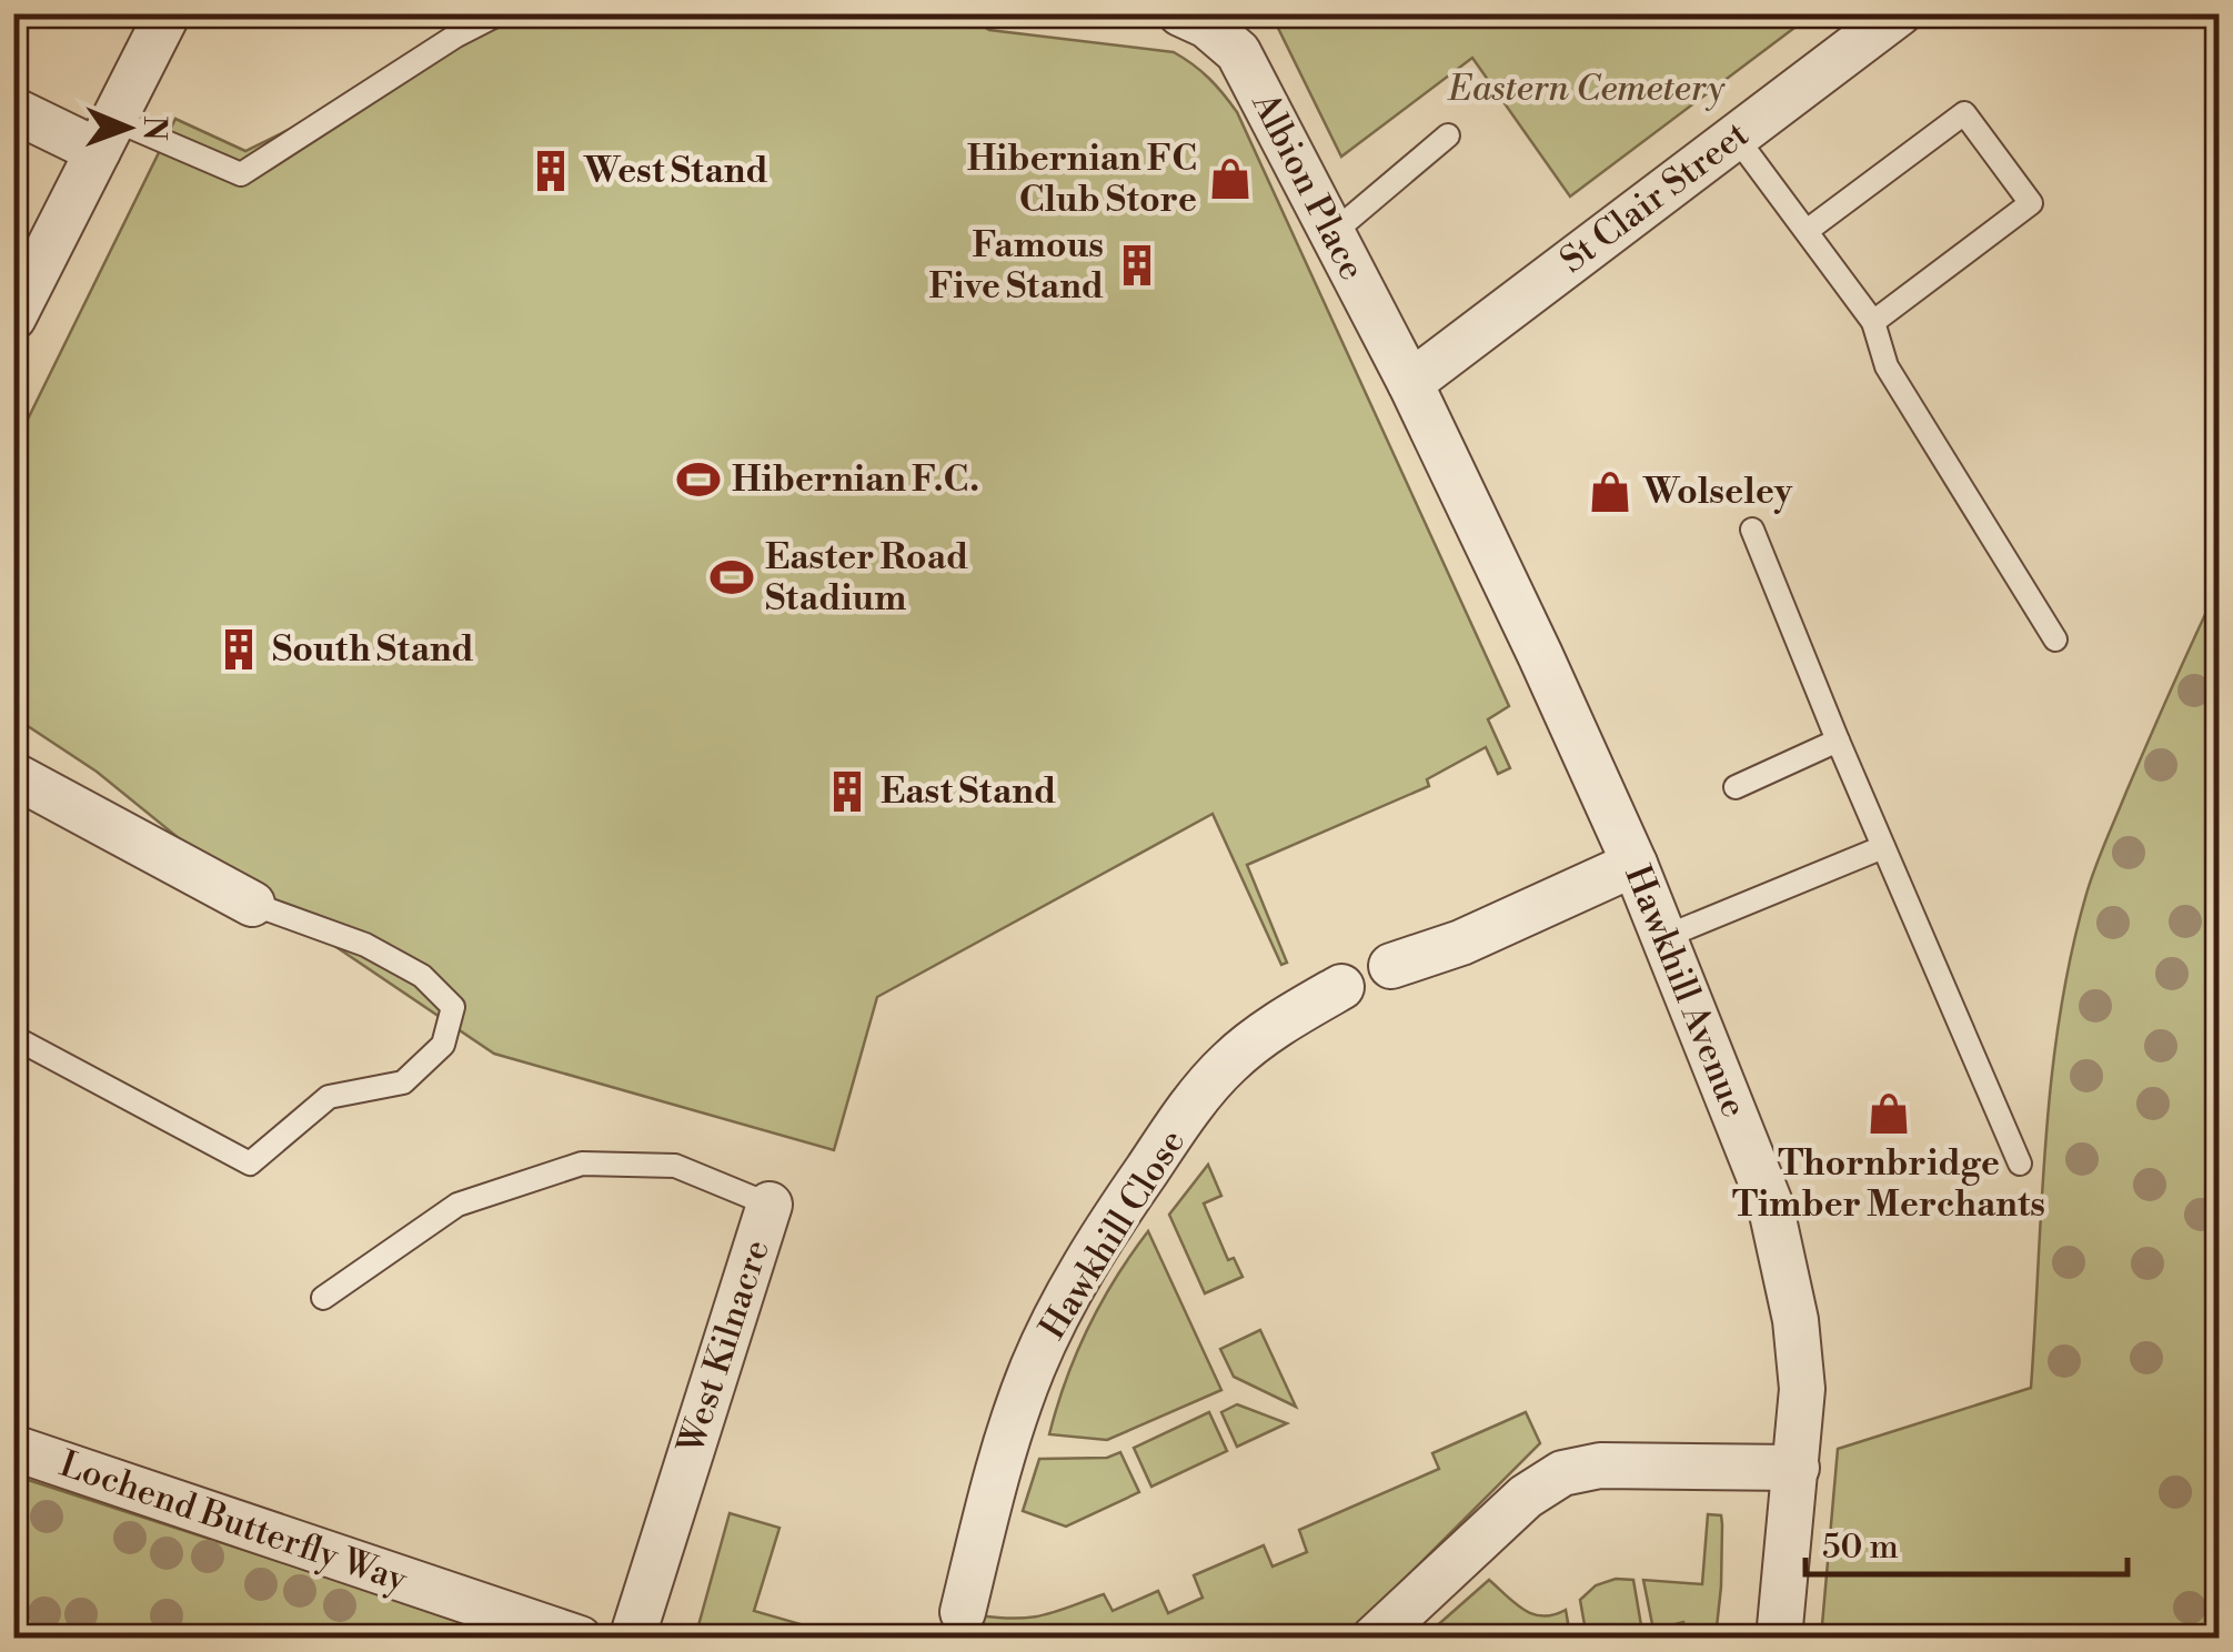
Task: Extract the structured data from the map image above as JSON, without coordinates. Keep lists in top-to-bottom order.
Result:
{
  "streets": {
    "street": [
      "Albion Place",
      "St Clair Street",
      "Hawkhill Avenue",
      "Hawkhill Close",
      "West Kilnacre",
      "Lochend Butterfly Way"
    ]
  },
  "crossings": [
    ["Albion Place", "St Clair Street"],
    ["Albion Place", "Hawkhill Avenue"],
    ["St Clair Street", "Hawkhill Avenue"]
  ],
  "parks": ["Eastern Cemetery"],
  "places": {
    "building": [
      "West Stand",
      "Famous Five Stand",
      "South Stand",
      "East Stand"
    ],
    "shop": ["Hibernian FC Club Store", "Wolseley", "Thornbridge Timber Merchants"],
    "sports": ["Hibernian F.C.", "Easter Road Stadium"]
  },
  "scale_bar": "50 m",
  "north": "right"
}
